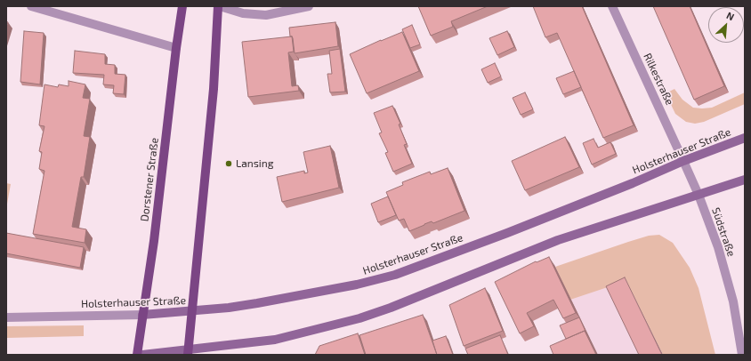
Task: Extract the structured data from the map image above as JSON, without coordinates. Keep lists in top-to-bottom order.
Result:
{
  "streets": {
    "main road": ["Holsterhauser Straße", "Dorstener Straße"],
    "street": ["Rilkestraße", "Südstraße"]
  },
  "crossings": [
    ["Rilkestraße", "Holsterhauser Straße"],
    ["Rilkestraße", "Südstraße"],
    ["Holsterhauser Straße", "Dorstener Straße"],
    ["Holsterhauser Straße", "Südstraße"]
  ],
  "places": ["Lansing"],
  "north": "top right"
}
